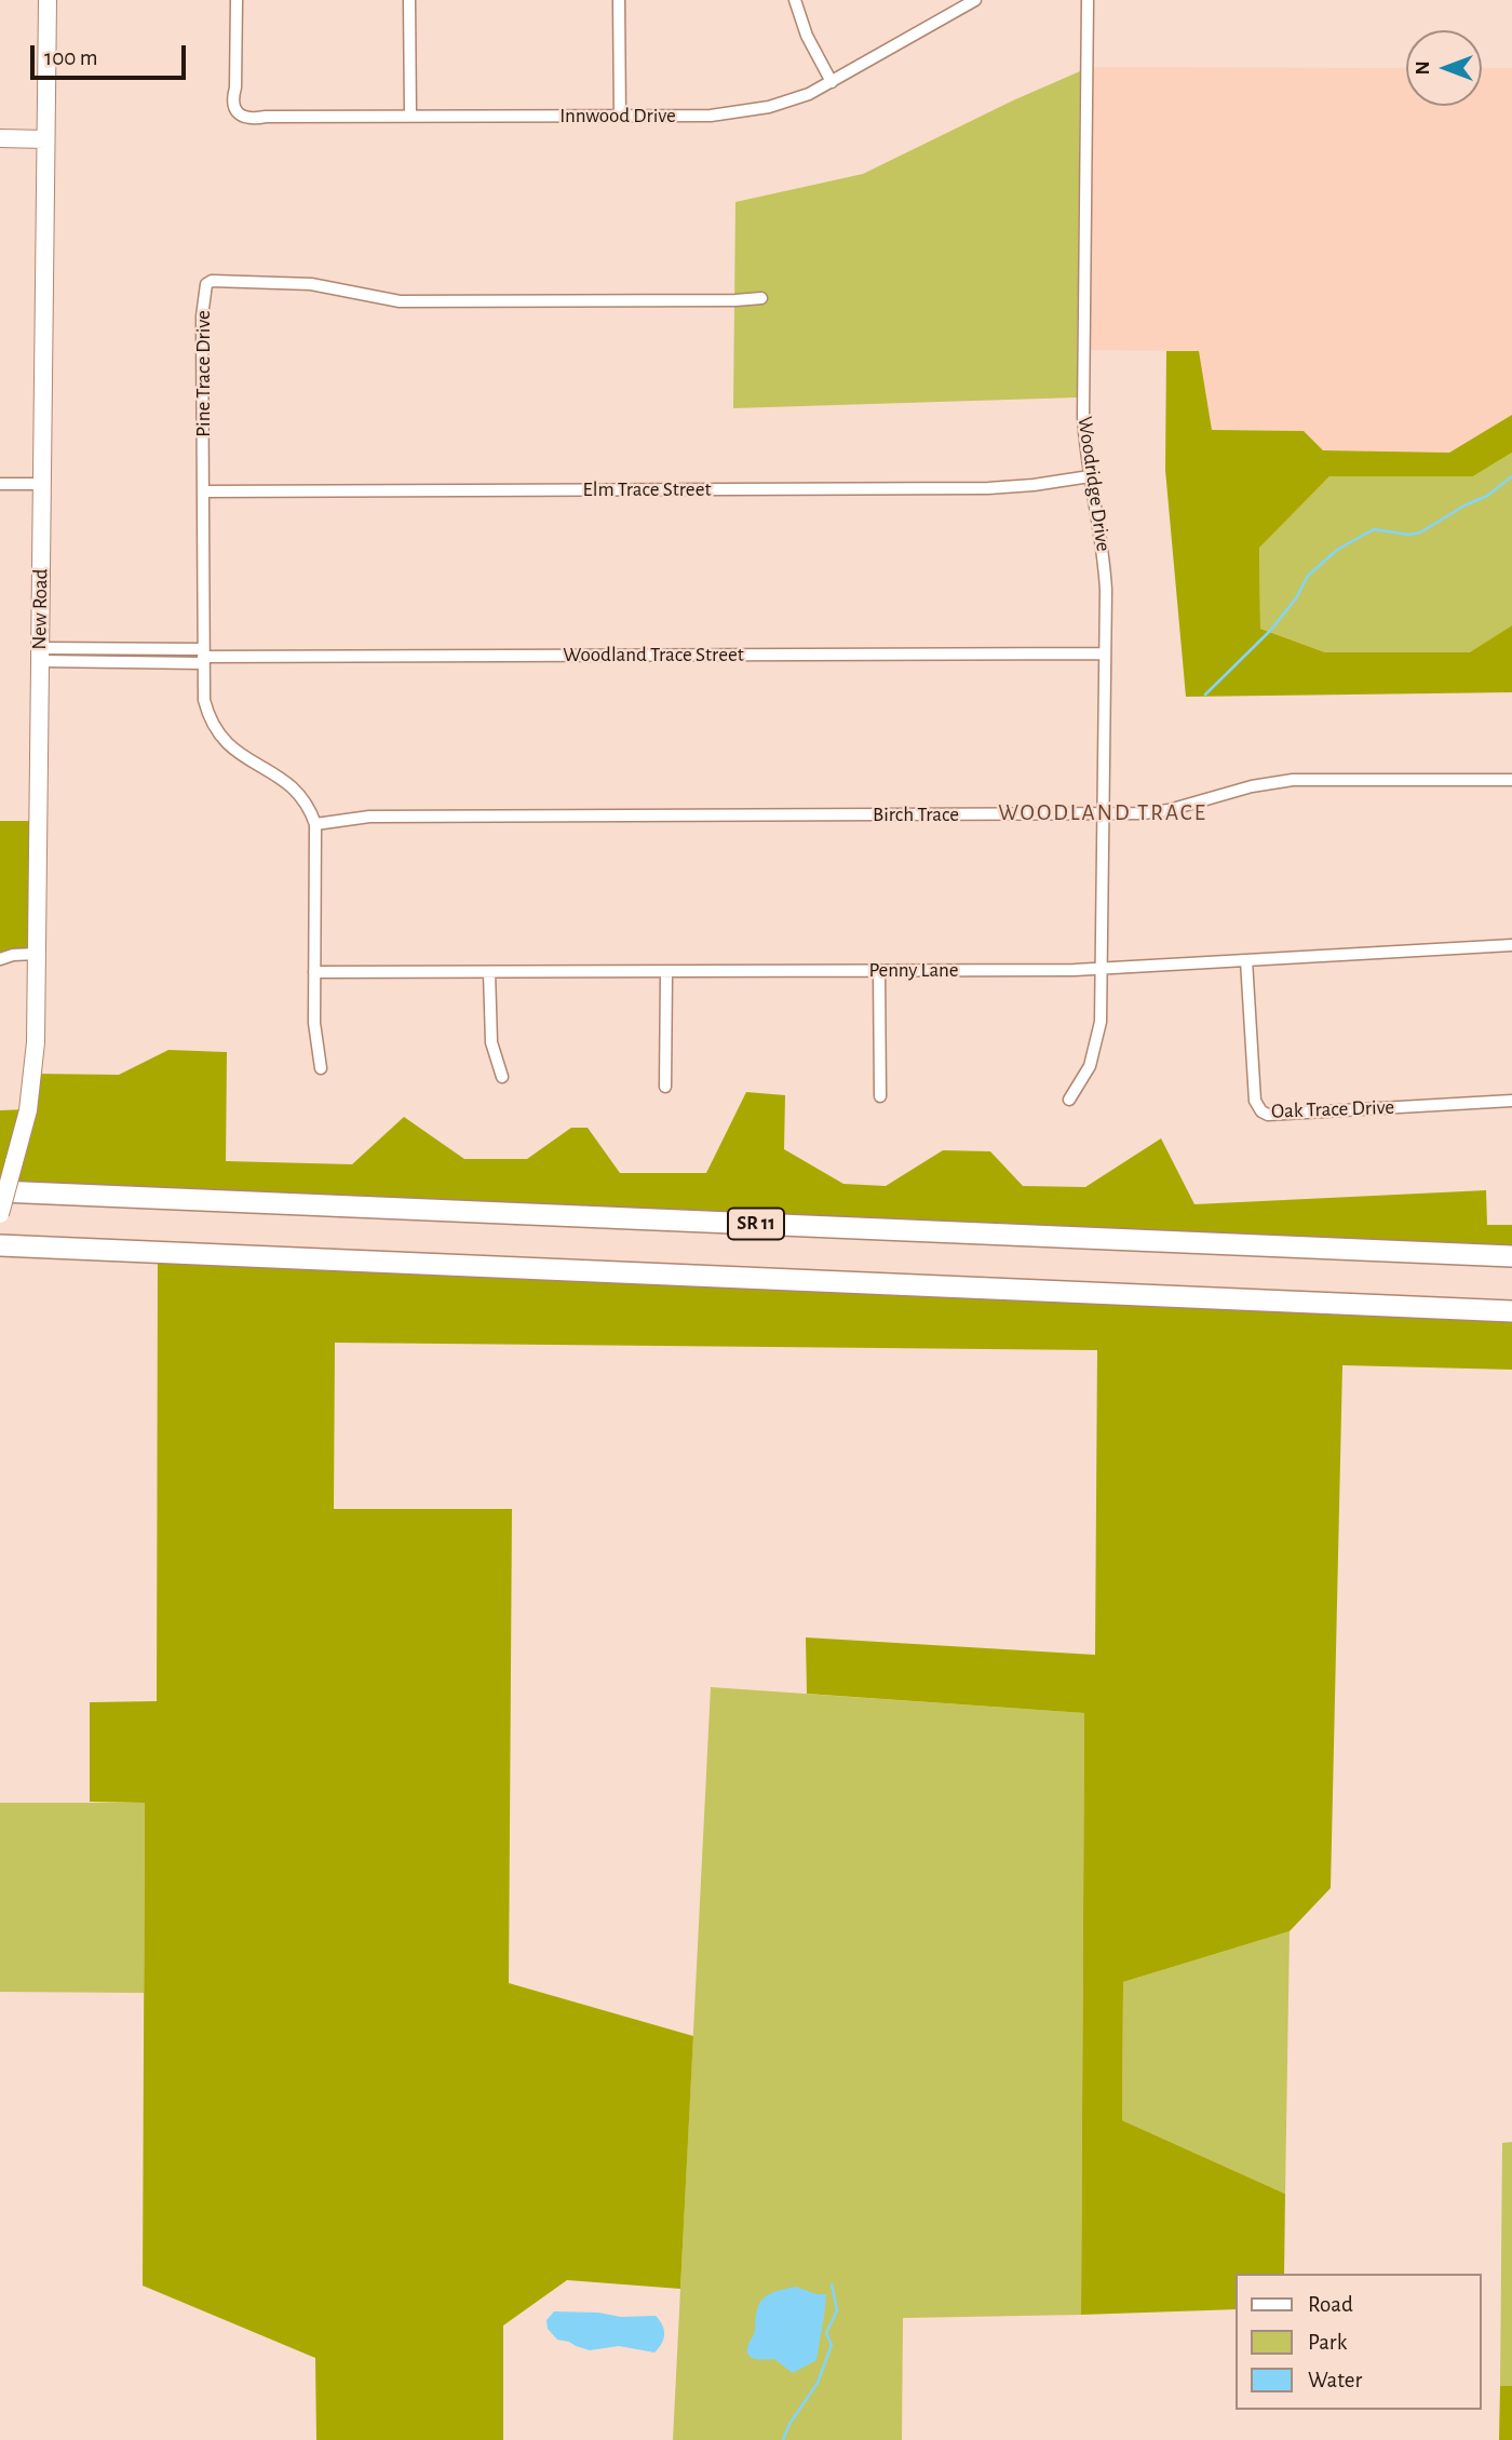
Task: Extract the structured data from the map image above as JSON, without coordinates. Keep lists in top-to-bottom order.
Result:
{
  "streets": {
    "highway": ["SR 11"],
    "street": [
      "Innwood Drive",
      "Pine Trace Drive",
      "Woodridge Drive",
      "Elm Trace Street",
      "New Road",
      "Woodland Trace Street",
      "Birch Trace",
      "Penny Lane",
      "Oak Trace Drive"
    ]
  },
  "crossings": [
    ["Pine Trace Drive", "Elm Trace Street"],
    ["Pine Trace Drive", "Woodland Trace Street"],
    ["Pine Trace Drive", "Birch Trace"],
    ["Pine Trace Drive", "Penny Lane"],
    ["Woodridge Drive", "Elm Trace Street"],
    ["Woodridge Drive", "Woodland Trace Street"],
    ["Woodridge Drive", "Birch Trace"],
    ["Woodridge Drive", "Penny Lane"],
    ["New Road", "Woodland Trace Street"],
    ["Penny Lane", "Oak Trace Drive"]
  ],
  "districts": ["WOODLAND TRACE"],
  "legend": ["Road", "Park", "Water"],
  "scale_bar": "100 m",
  "north": "left"
}
